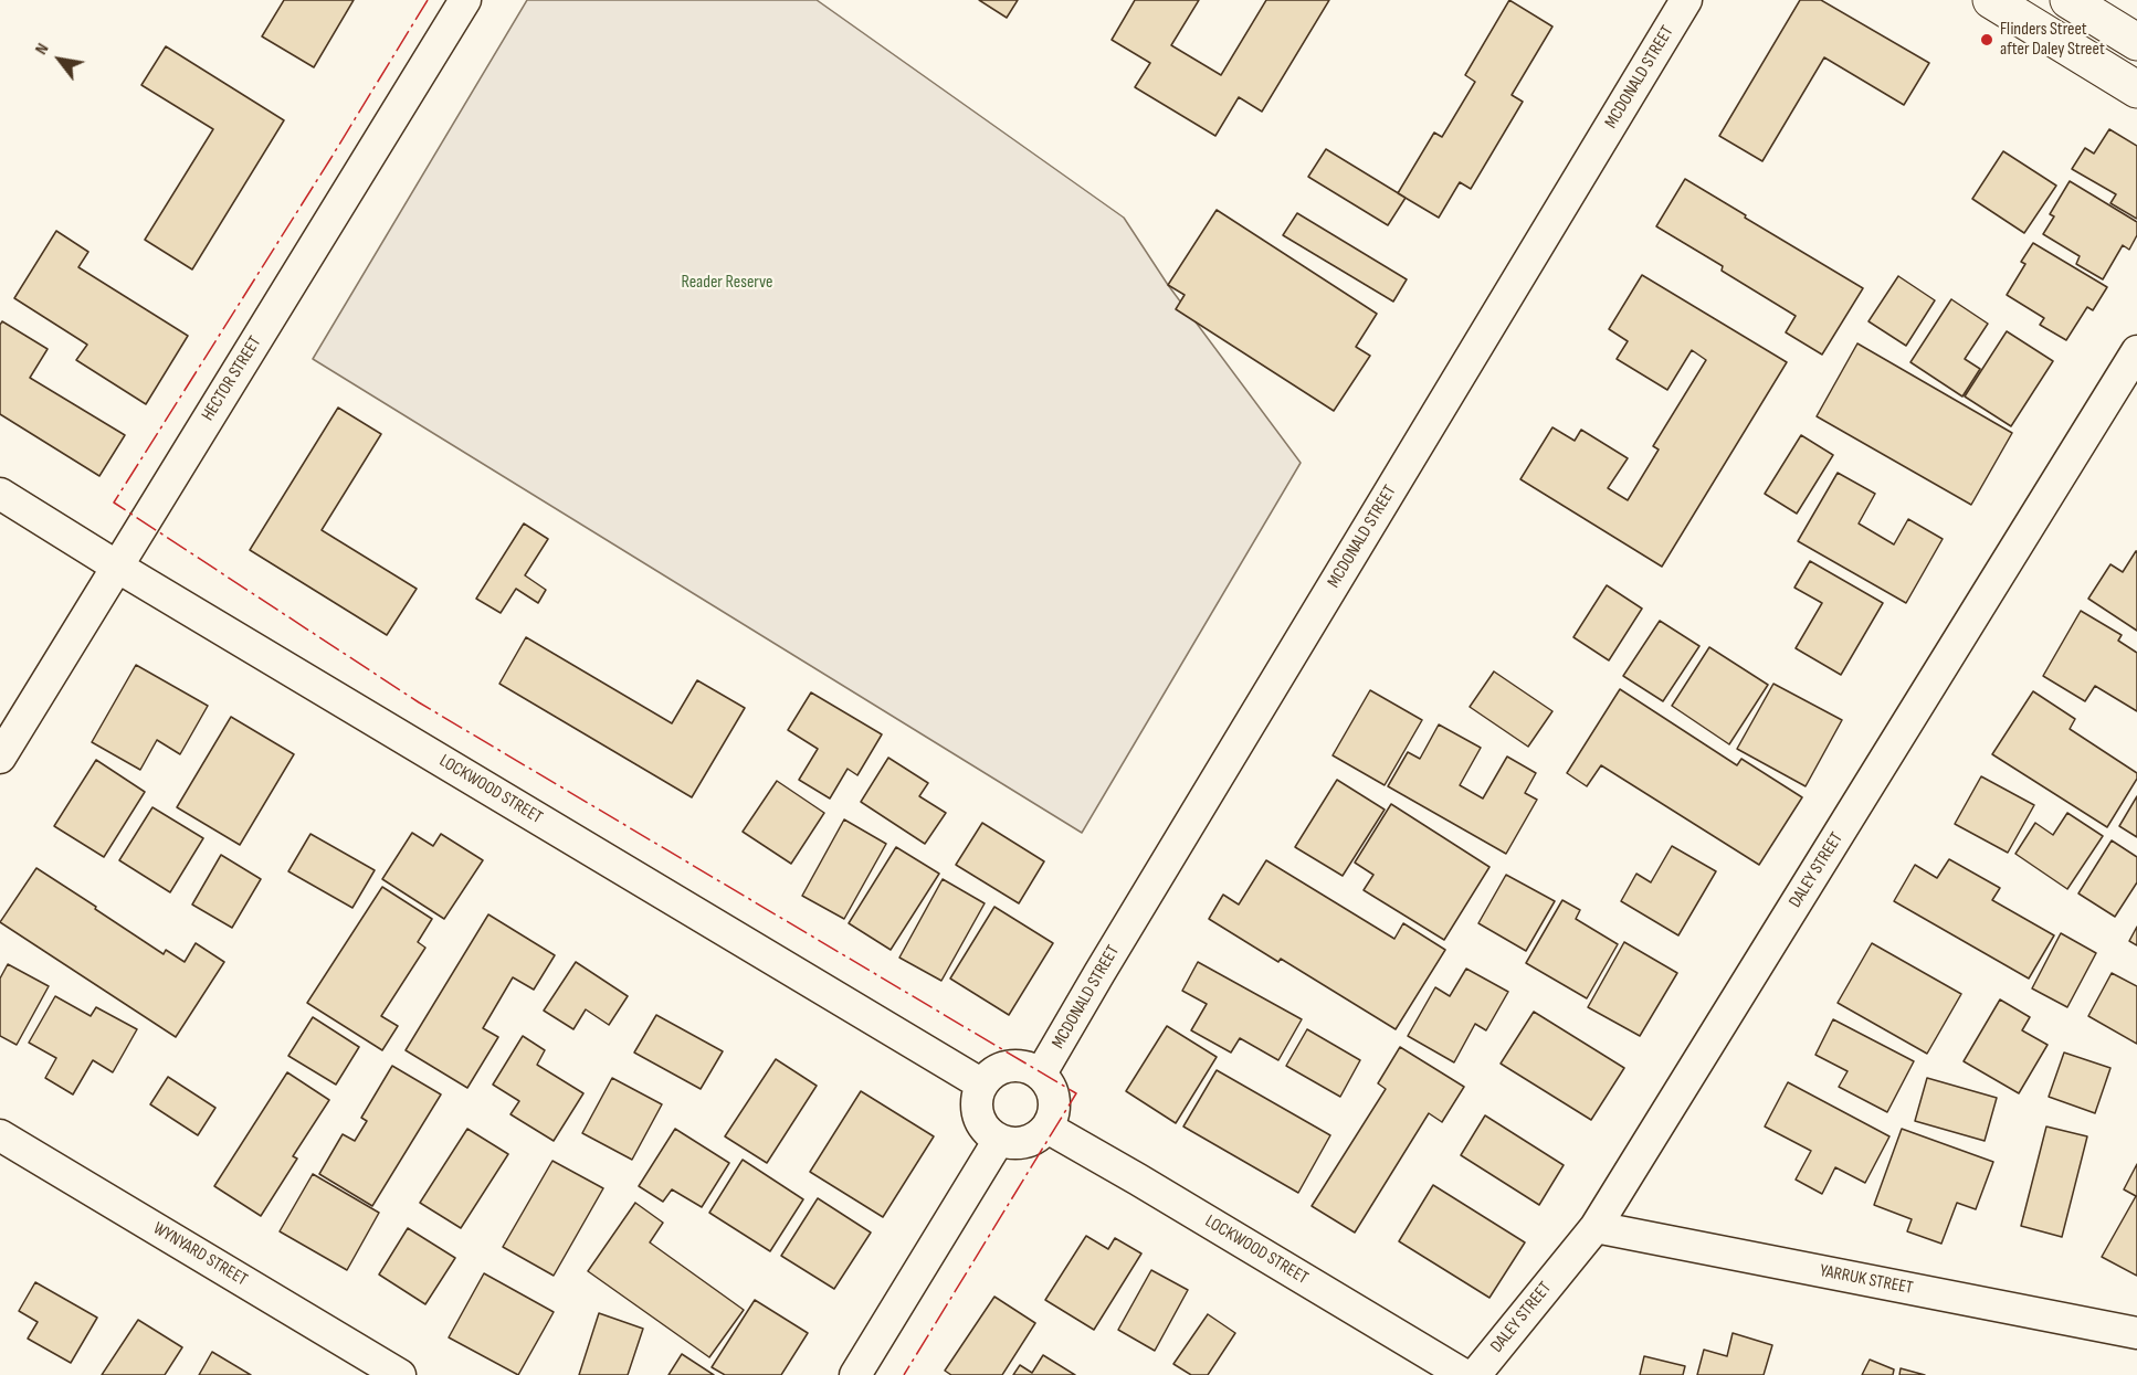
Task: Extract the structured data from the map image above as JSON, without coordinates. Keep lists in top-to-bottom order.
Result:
{
  "streets": {
    "street": [
      "MCDONALD STREET",
      "HECTOR STREET",
      "LOCKWOOD STREET",
      "DALEY STREET",
      "WYNYARD STREET",
      "YARRUK STREET"
    ]
  },
  "crossings": [
    ["MCDONALD STREET", "LOCKWOOD STREET"],
    ["HECTOR STREET", "LOCKWOOD STREET"],
    ["DALEY STREET", "YARRUK STREET"]
  ],
  "parks": ["Reader Reserve"],
  "places": ["Flinders Street after Daley Street"],
  "north": "top left"
}
